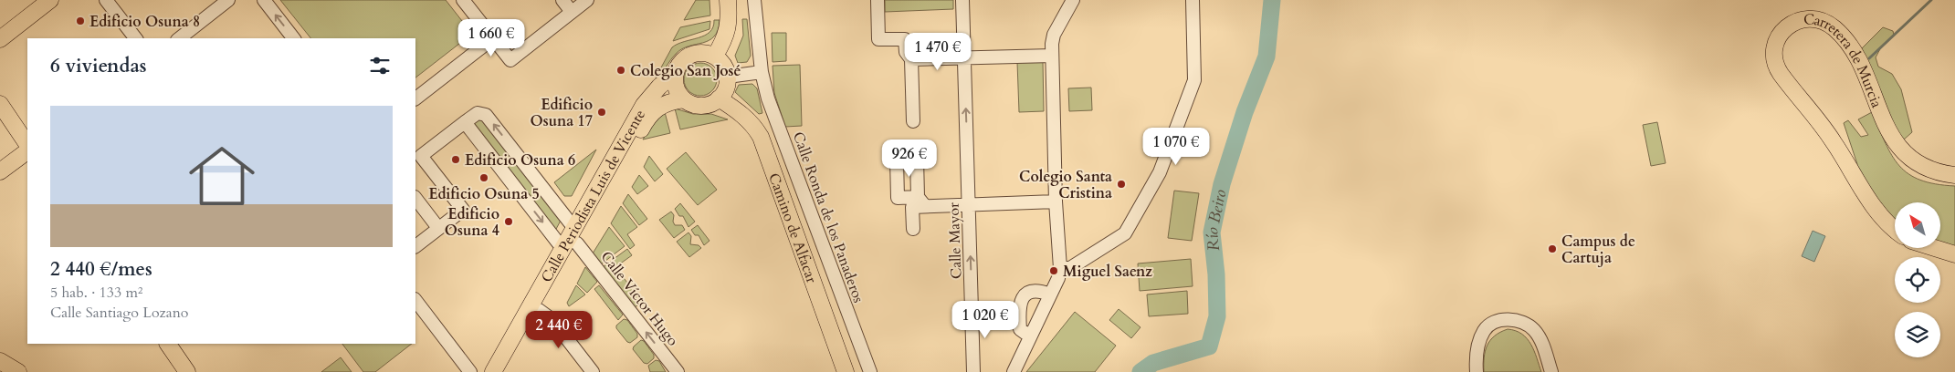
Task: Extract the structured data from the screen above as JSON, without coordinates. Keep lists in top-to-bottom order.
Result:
{
  "streets": {
    "main road": ["Carretera de Murcia", "Calle Periodista Luis de Vicente", "Camino de Alfacar"],
    "street": ["Calle Ronda de los Panaderos", "Calle Mayor", "Calle Víctor Hugo"]
  },
  "crossings": [
    ["Calle Periodista Luis de Vicente", "Camino de Alfacar"],
    ["Calle Periodista Luis de Vicente", "Calle Víctor Hugo"]
  ],
  "water": ["Río Beiro"],
  "places": [
    "Edificio Osuna 8",
    "Colegio San José",
    "Edificio Osuna 17",
    "Edificio Osuna 6",
    "Edificio Osuna 5",
    "Colegio Santa Cristina",
    "Edificio Osuna 4",
    "Campus de Cartuja",
    "Miguel Saenz"
  ],
  "north": "top left",
  "page": {
    "price": [
      "1 660 €",
      "1 470 €",
      "1 070 €",
      "926 €",
      "1 020 €",
      "2 440 €"
    ],
    "heading": "6 viviendas",
    "list": [
      {
        "name": "2 440 €/mes",
        "note": "5 hab. · 133 m² · Calle Santiago Lozano"
      }
    ]
  }
}
